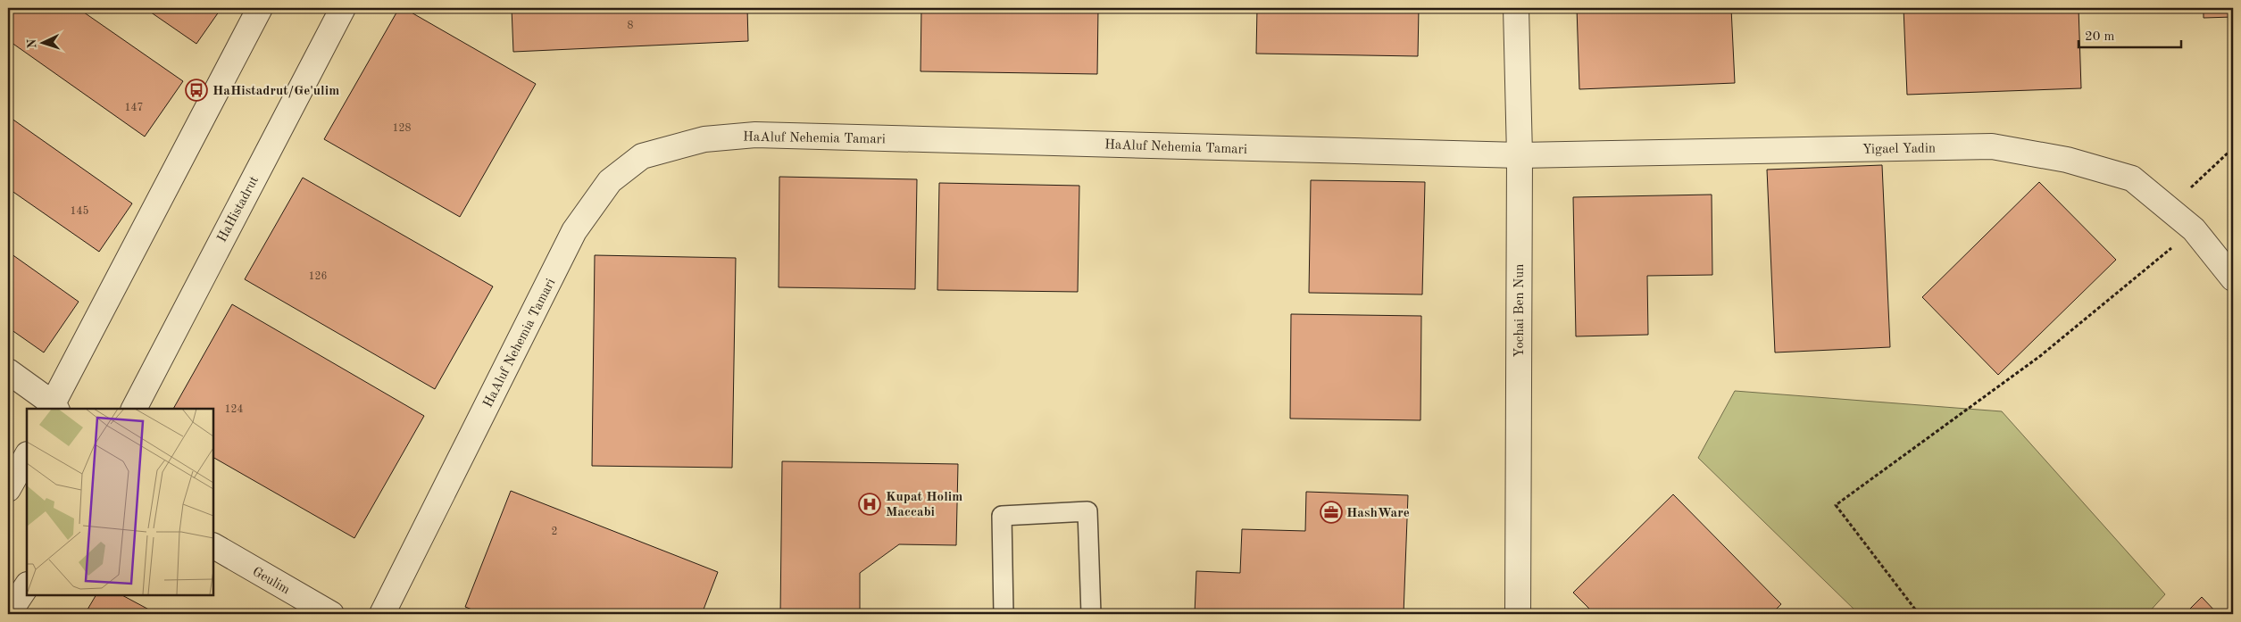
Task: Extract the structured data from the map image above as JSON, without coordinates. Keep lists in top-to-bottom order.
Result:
{
  "streets": {
    "street": [
      "HaAluf Nehemia Tamari",
      "Yigael Yadin",
      "HaHistadrut",
      "Yochai Ben Nun",
      "Geulim"
    ]
  },
  "crossings": [
    ["HaAluf Nehemia Tamari", "Yigael Yadin"],
    ["HaAluf Nehemia Tamari", "Yochai Ben Nun"],
    ["Yigael Yadin", "Yochai Ben Nun"]
  ],
  "places": {
    "bus stop": ["HaHistadrut/Ge'ulim"],
    "hospital": ["Kupat Holim Maccabi"],
    "office": ["HashWare"]
  },
  "house_numbers": [
    "8",
    "147",
    "128",
    "145",
    "126",
    "124",
    "2"
  ],
  "scale_bar": "20 m",
  "north": "left"
}
